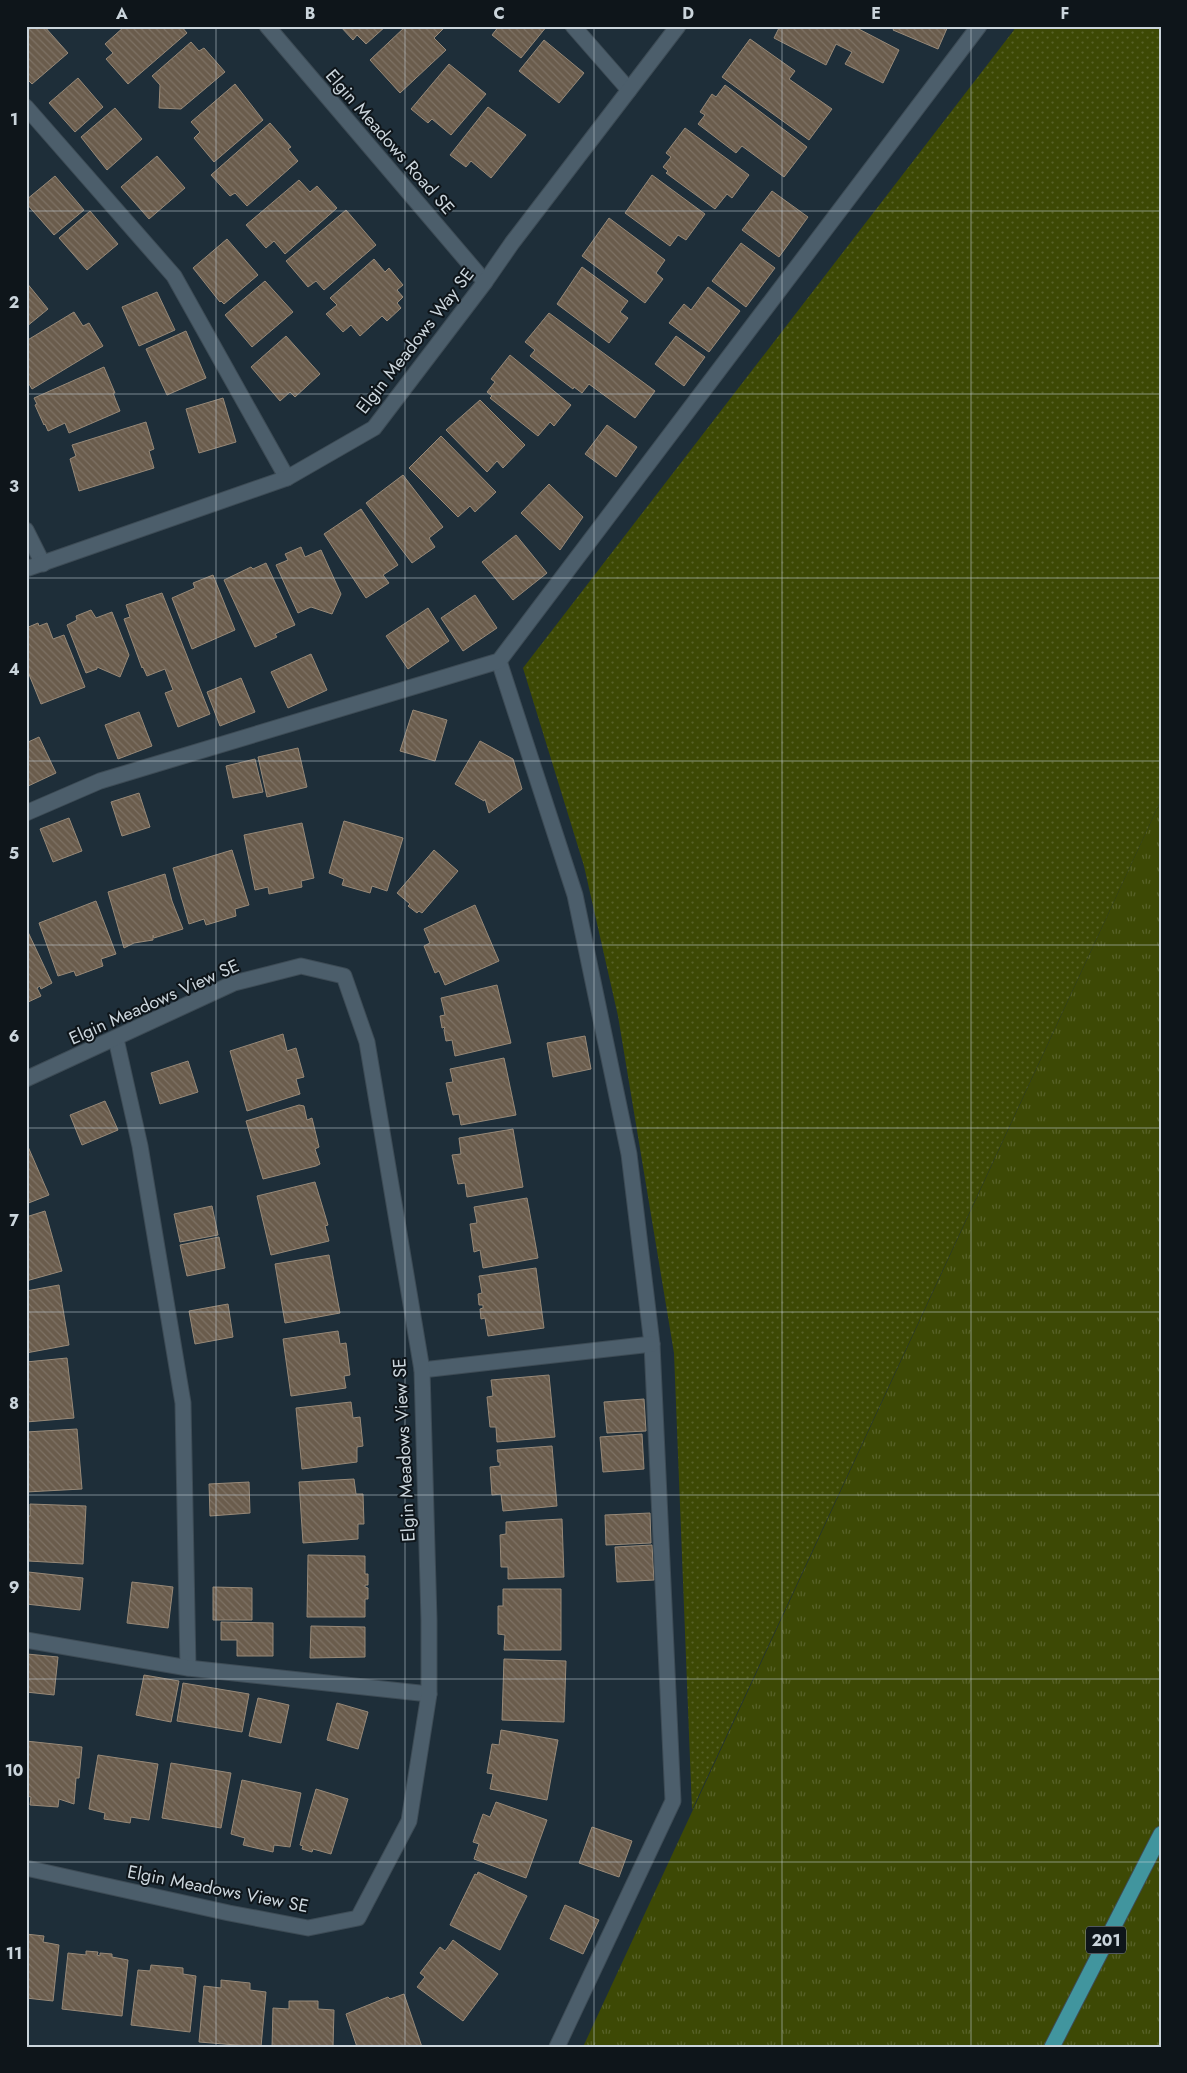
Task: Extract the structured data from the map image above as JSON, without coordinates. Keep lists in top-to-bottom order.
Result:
{
  "streets": {
    "highway": ["201"],
    "street": ["Elgin Meadows Road SE", "Elgin Meadows Way SE", "Elgin Meadows View SE"]
  },
  "crossings": [
    ["Elgin Meadows Road SE", "Elgin Meadows Way SE"]
  ],
  "grid": {
    "columns": [
      "A",
      "B",
      "C",
      "D",
      "E",
      "F"
    ],
    "rows": [
      "1",
      "2",
      "3",
      "4",
      "5",
      "6",
      "7",
      "8",
      "9",
      "10",
      "11"
    ]
  }
}
